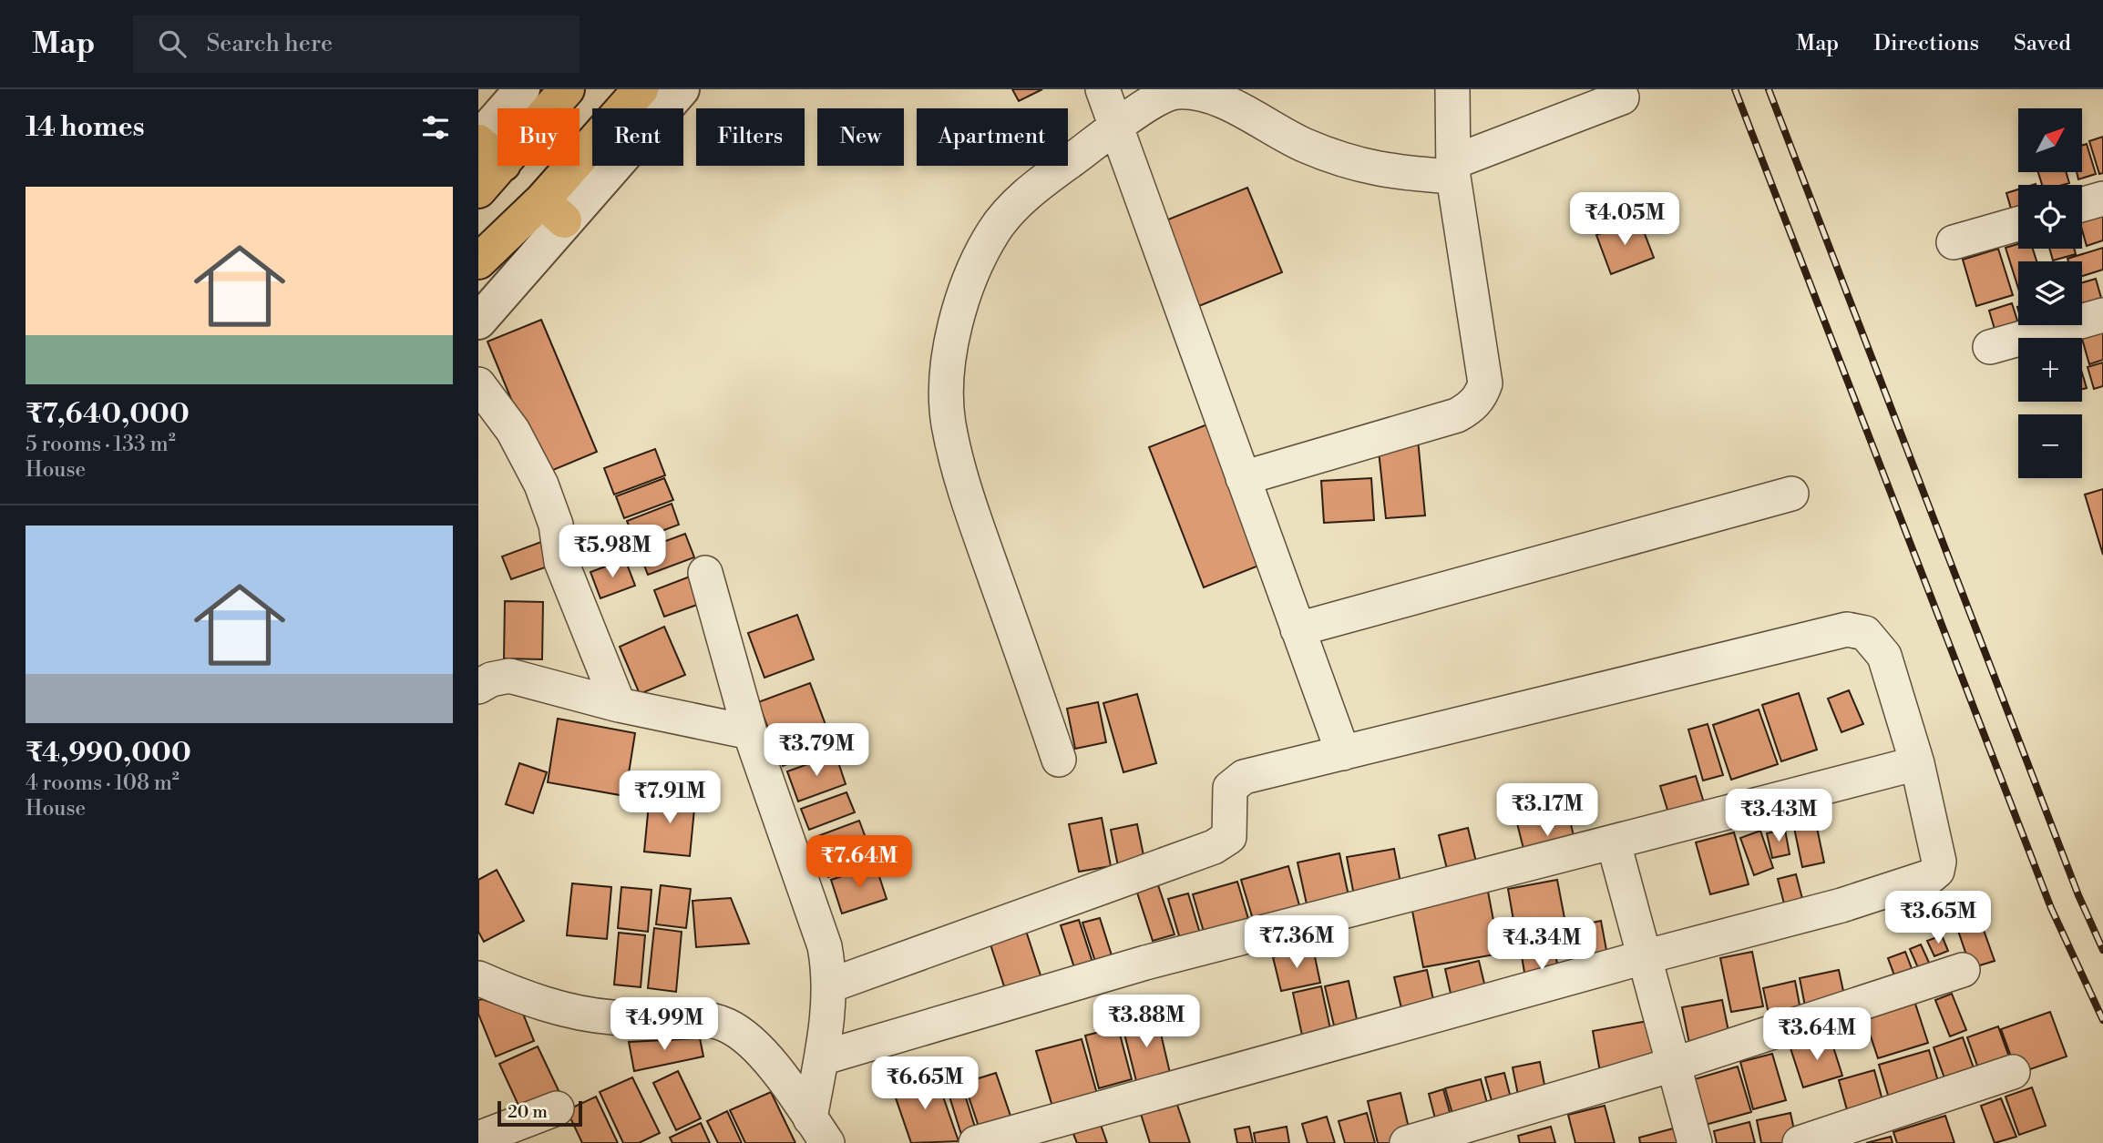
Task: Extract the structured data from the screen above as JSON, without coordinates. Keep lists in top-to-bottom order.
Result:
{
  "scale_bar": "20 m",
  "north": "top right",
  "page": {
    "header": "Map",
    "search": "Search here",
    "nav": ["Map", "Directions", "Saved"],
    "heading": "14 homes",
    "map_buttons": ["+", "−"],
    "chip": [
      "Buy",
      "Rent",
      "Filters",
      "New",
      "Apartment"
    ],
    "list": [
      {
        "name": "₹7,640,000",
        "note": "5 rooms · 133 m² · House"
      },
      {
        "name": "₹4,990,000",
        "note": "4 rooms · 108 m² · House"
      }
    ],
    "price": [
      "₹4.05M",
      "₹5.98M",
      "₹3.79M",
      "₹7.91M",
      "₹3.17M",
      "₹3.43M",
      "₹7.64M",
      "₹3.65M",
      "₹7.36M",
      "₹4.34M",
      "₹3.88M",
      "₹4.99M",
      "₹3.64M",
      "₹6.65M"
    ],
    "scale": "20 m"
  }
}
